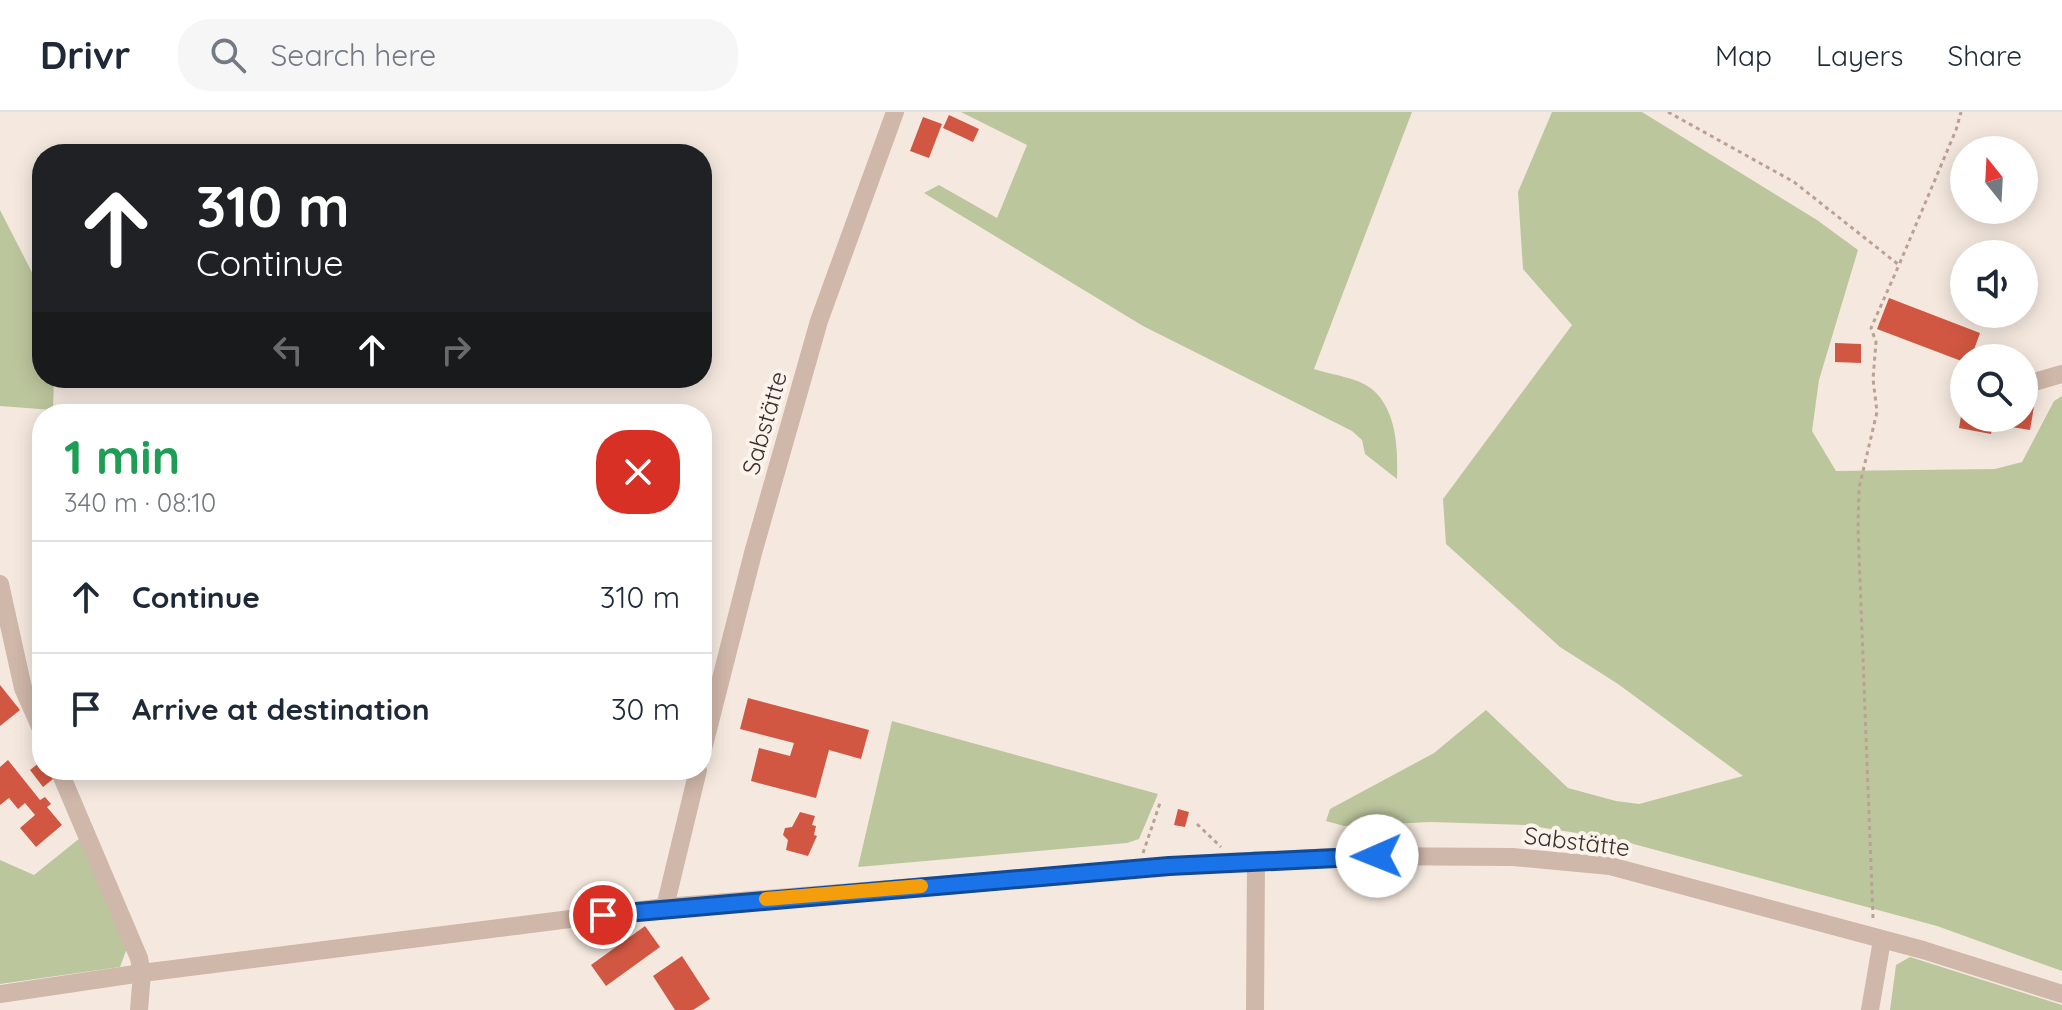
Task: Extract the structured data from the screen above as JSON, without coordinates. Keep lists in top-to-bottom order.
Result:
{
  "streets": {
    "street": ["Sabstätte"]
  },
  "north": "top",
  "page": {
    "header": "Drivr",
    "search": "Search here",
    "nav": ["Map", "Layers", "Share"],
    "turn": ["310 m", "Continue"],
    "heading": ["1 min", "340 m · 08:10"],
    "list": [
      {
        "name": "Continue",
        "value": "310 m"
      },
      {
        "name": "Arrive at destination",
        "value": "30 m"
      }
    ]
  }
}
